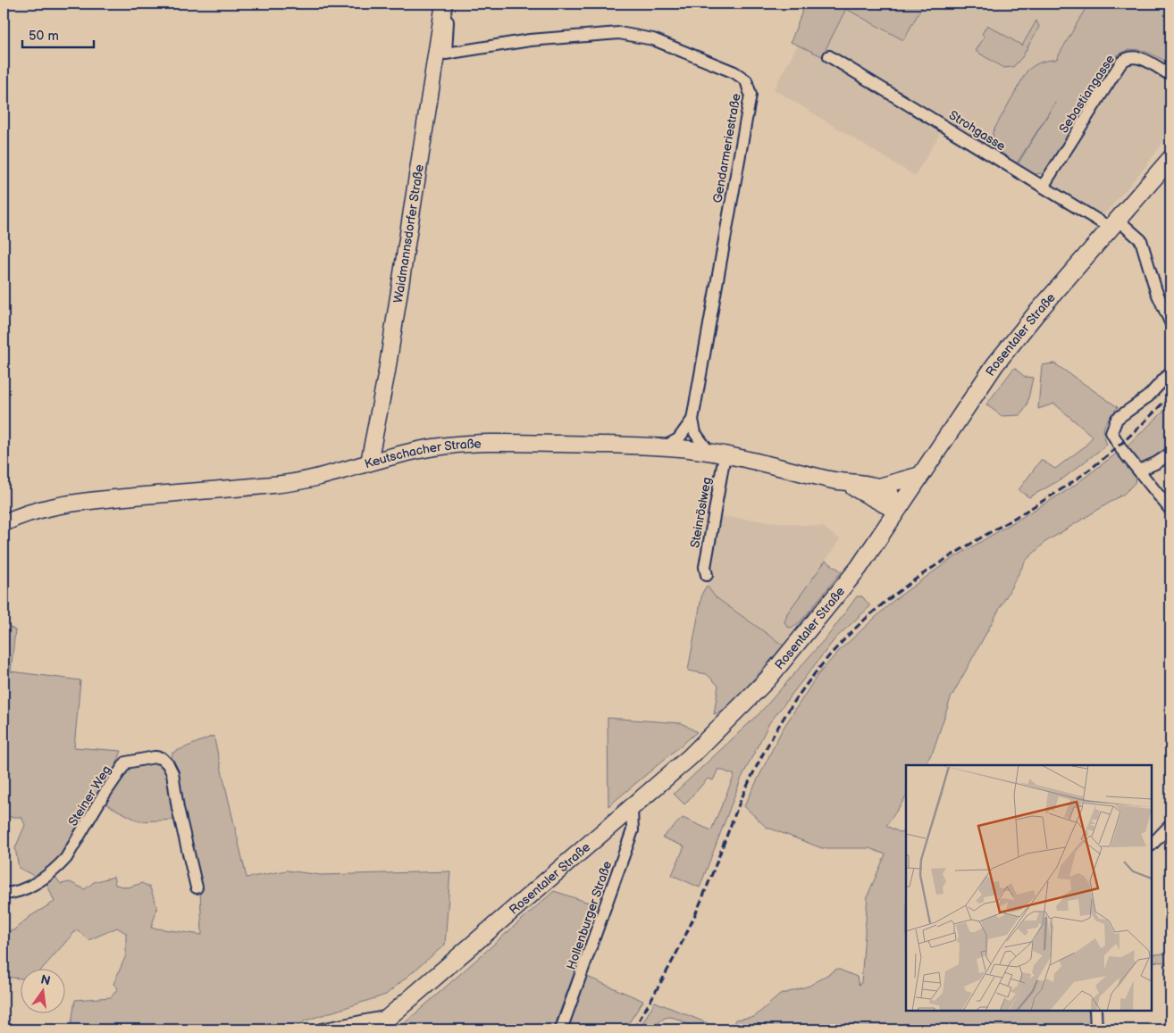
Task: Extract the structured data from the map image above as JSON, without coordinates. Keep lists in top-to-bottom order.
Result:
{
  "streets": {
    "main road": ["Waidmannsdorfer Straße", "Rosentaler Straße", "Keutschacher Straße"],
    "street": [
      "Sebastiangasse",
      "Strohgasse",
      "Gendarmeriestraße",
      "Steinröslweg",
      "Steiner Weg",
      "Hollenburger Straße"
    ]
  },
  "crossings": [
    ["Sebastiangasse", "Strohgasse"],
    ["Strohgasse", "Rosentaler Straße"],
    ["Gendarmeriestraße", "Keutschacher Straße"],
    ["Waidmannsdorfer Straße", "Keutschacher Straße"],
    ["Rosentaler Straße", "Hollenburger Straße"],
    ["Keutschacher Straße", "Steinröslweg"]
  ],
  "scale_bar": "50 m",
  "north": "top"
}
